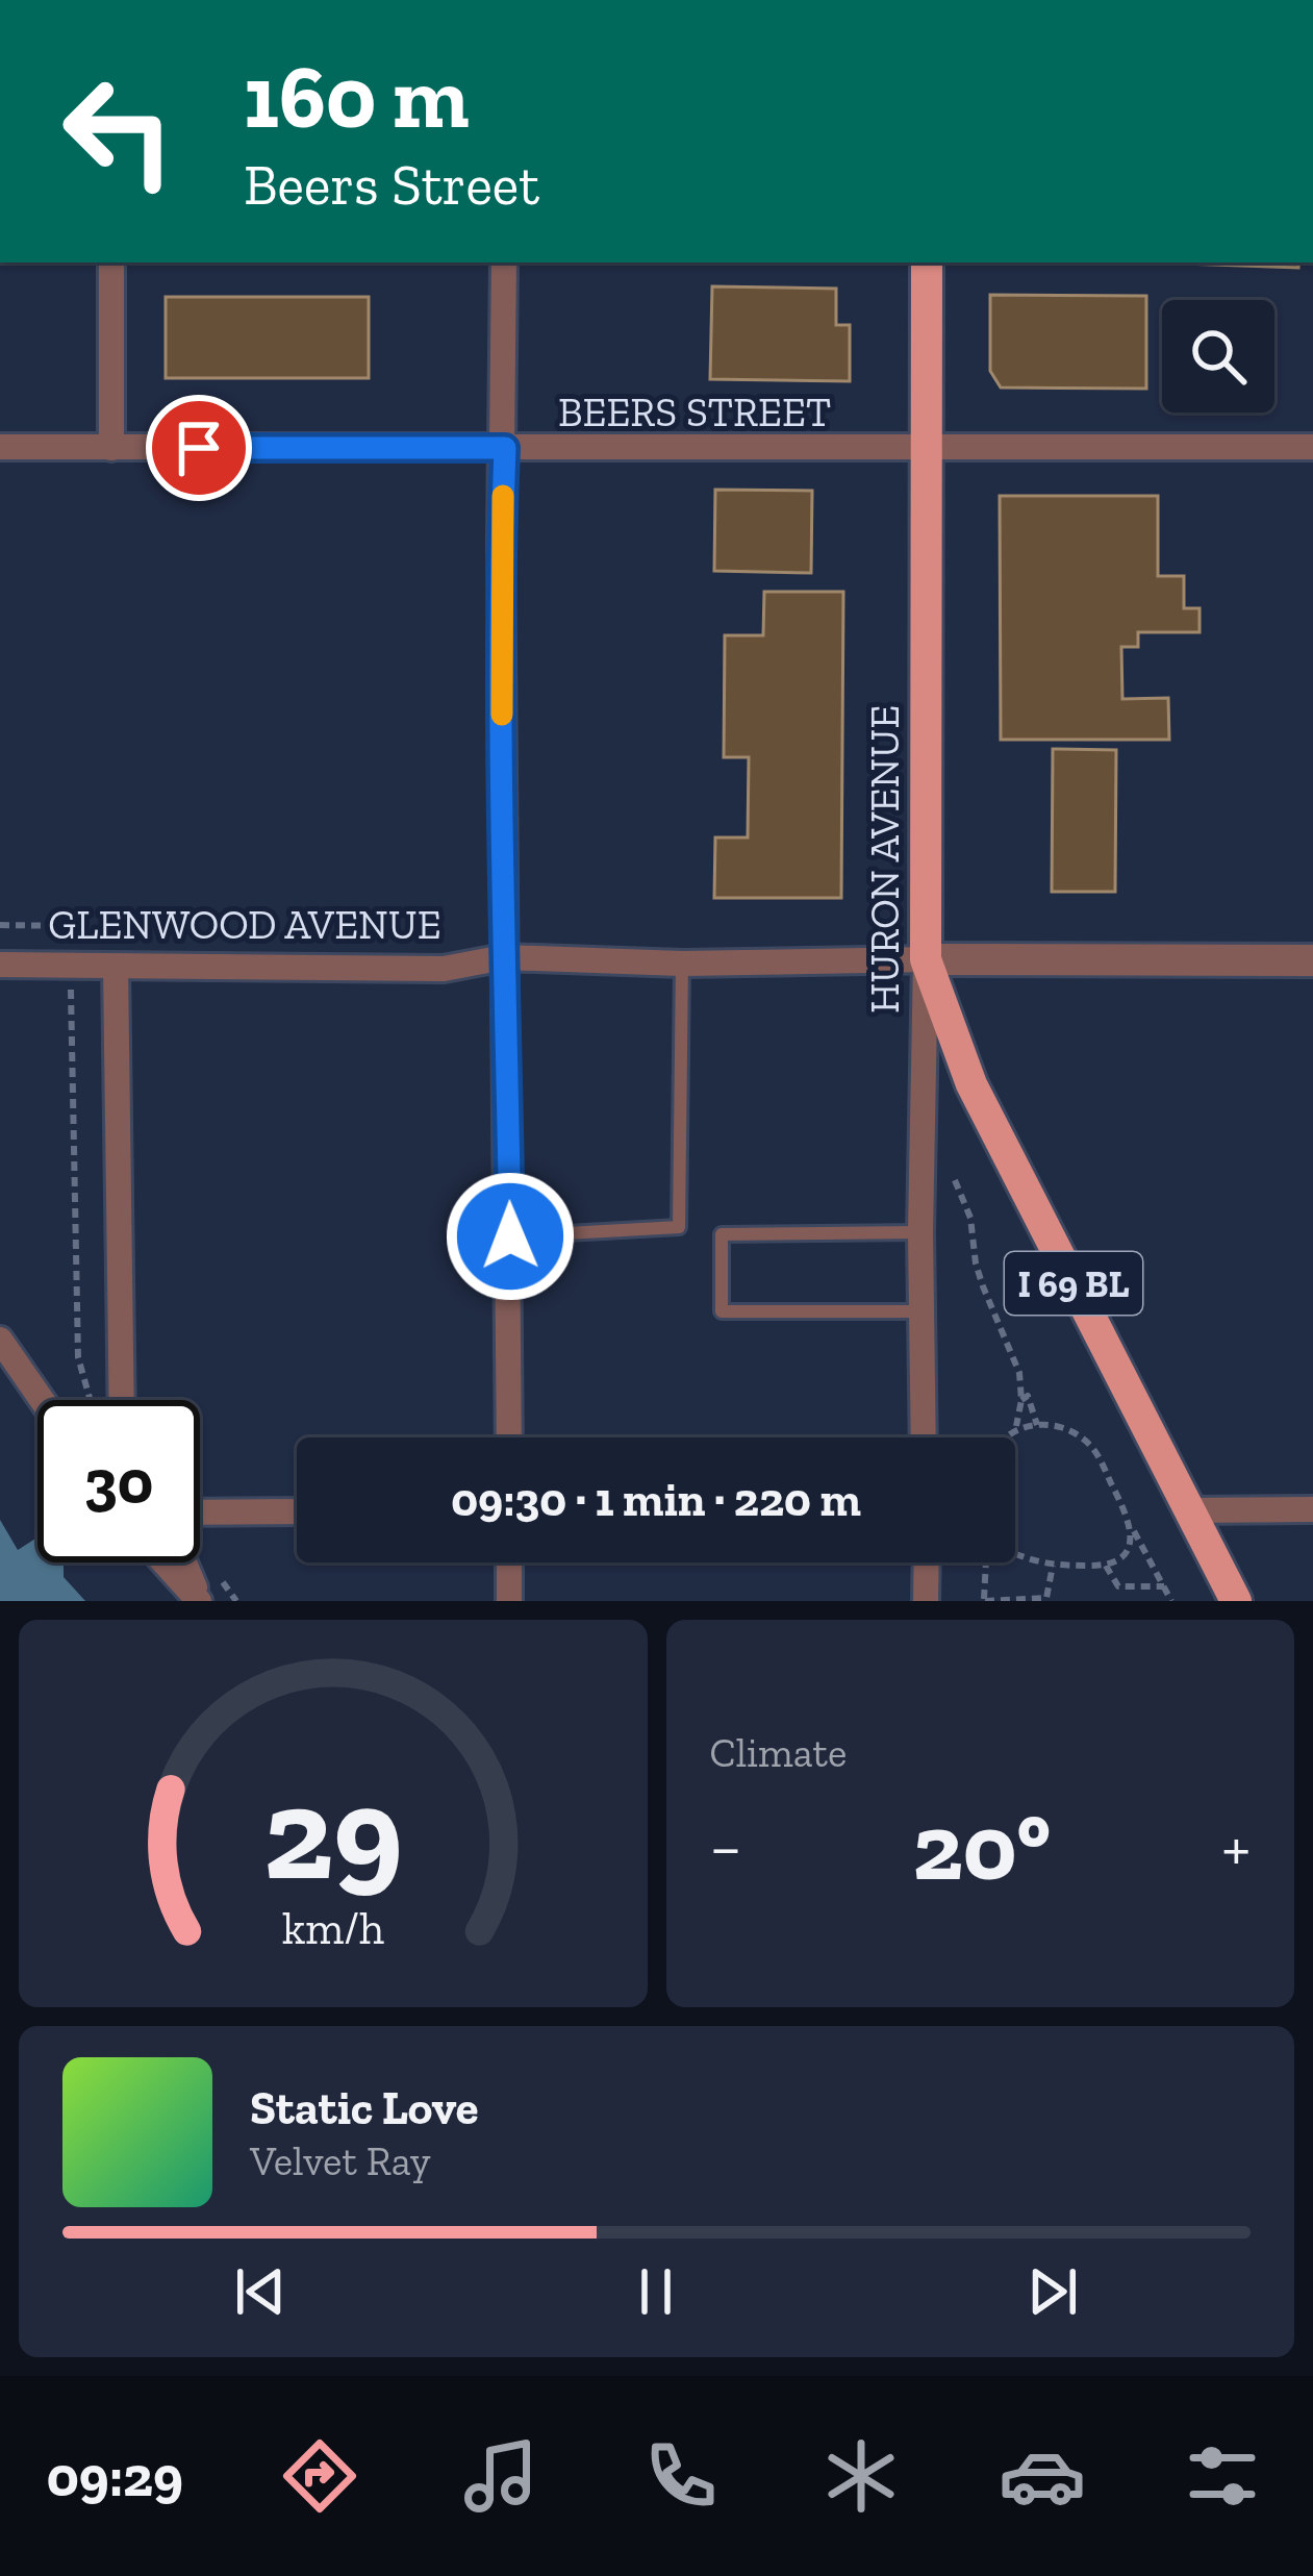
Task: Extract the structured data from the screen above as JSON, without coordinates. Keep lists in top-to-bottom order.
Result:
{
  "streets": {
    "main road": ["HURON AVENUE", "I 69 BL"],
    "street": ["BEERS STREET", "GLENWOOD AVENUE"]
  },
  "crossings": [
    ["BEERS STREET", "HURON AVENUE"],
    ["HURON AVENUE", "GLENWOOD AVENUE"],
    ["HURON AVENUE", "I 69 BL"],
    ["GLENWOOD AVENUE", "I 69 BL"]
  ],
  "page": {
    "turn": ["160 m", "Beers Street"],
    "limit": "30",
    "trip": "09:30 · 1 min · 220 m",
    "tile": "Climate",
    "heat": ["−", "20°", "+"],
    "song": ["Static Love", "Velvet Ray"],
    "tabs": "09:29",
    "gauge": ["29", "km/h"]
  }
}
